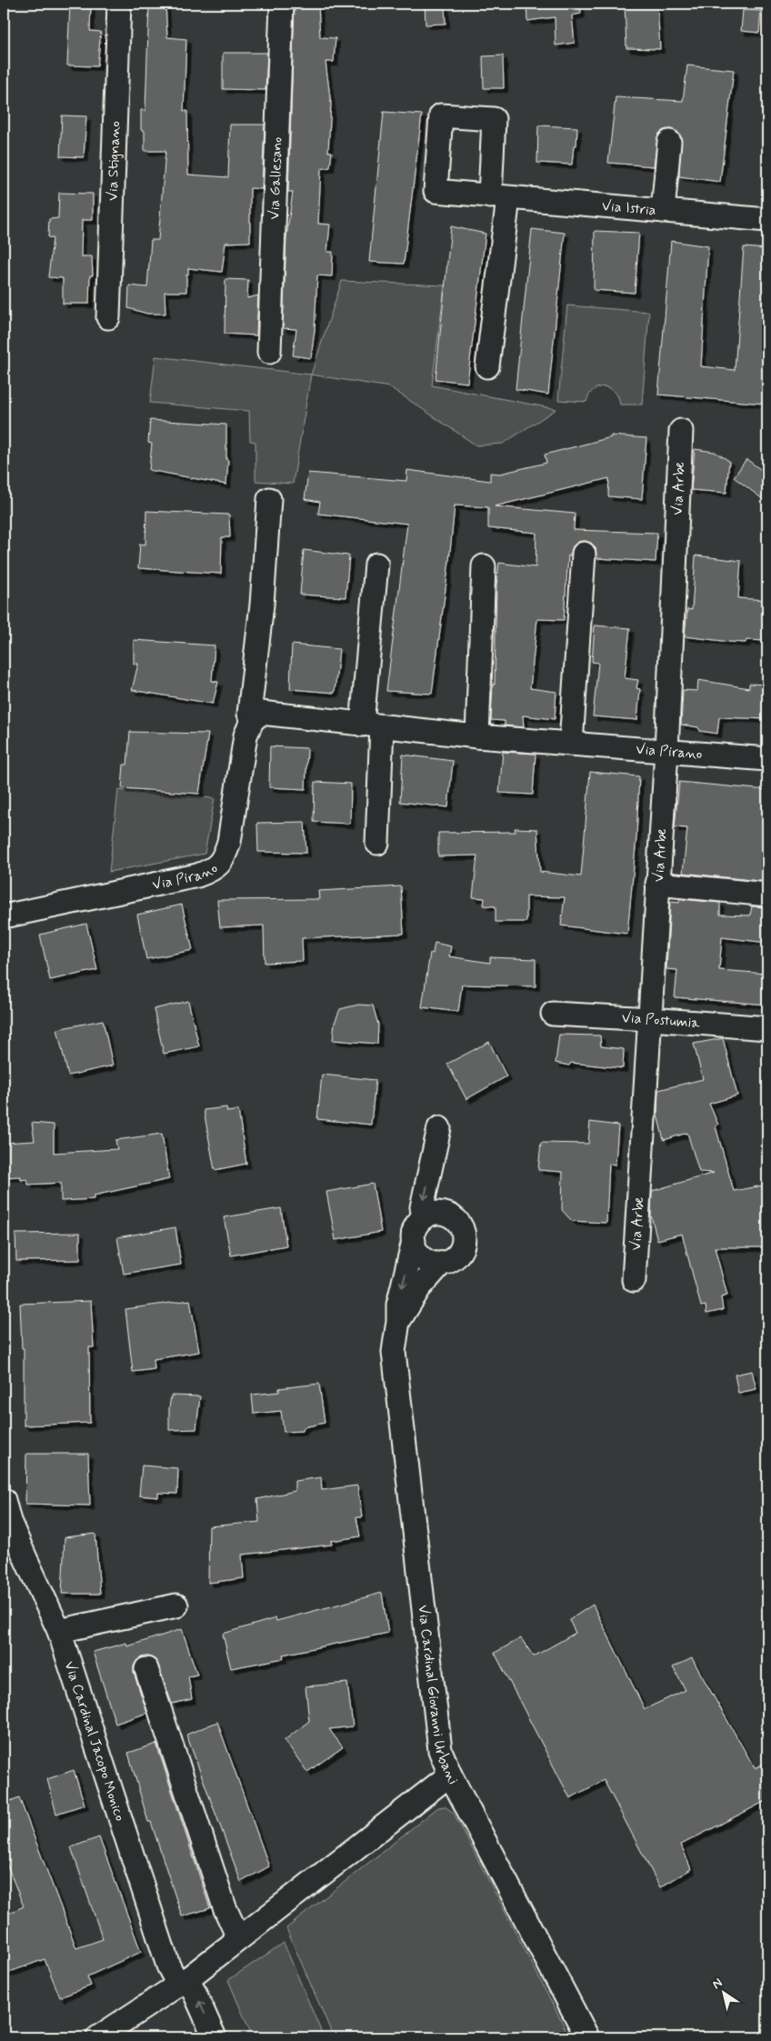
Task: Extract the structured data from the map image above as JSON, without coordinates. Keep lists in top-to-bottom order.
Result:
{
  "streets": {
    "street": [
      "Via Stignano",
      "Via Gallesano",
      "Via Istria",
      "Via Arbe",
      "Via Pirano",
      "Via Postumia",
      "Via Cardinal Giovanni Urbani",
      "Via Cardinal Jacopo Monico"
    ]
  },
  "crossings": [
    ["Via Arbe", "Via Pirano"],
    ["Via Arbe", "Via Postumia"]
  ],
  "north": "top left"
}
